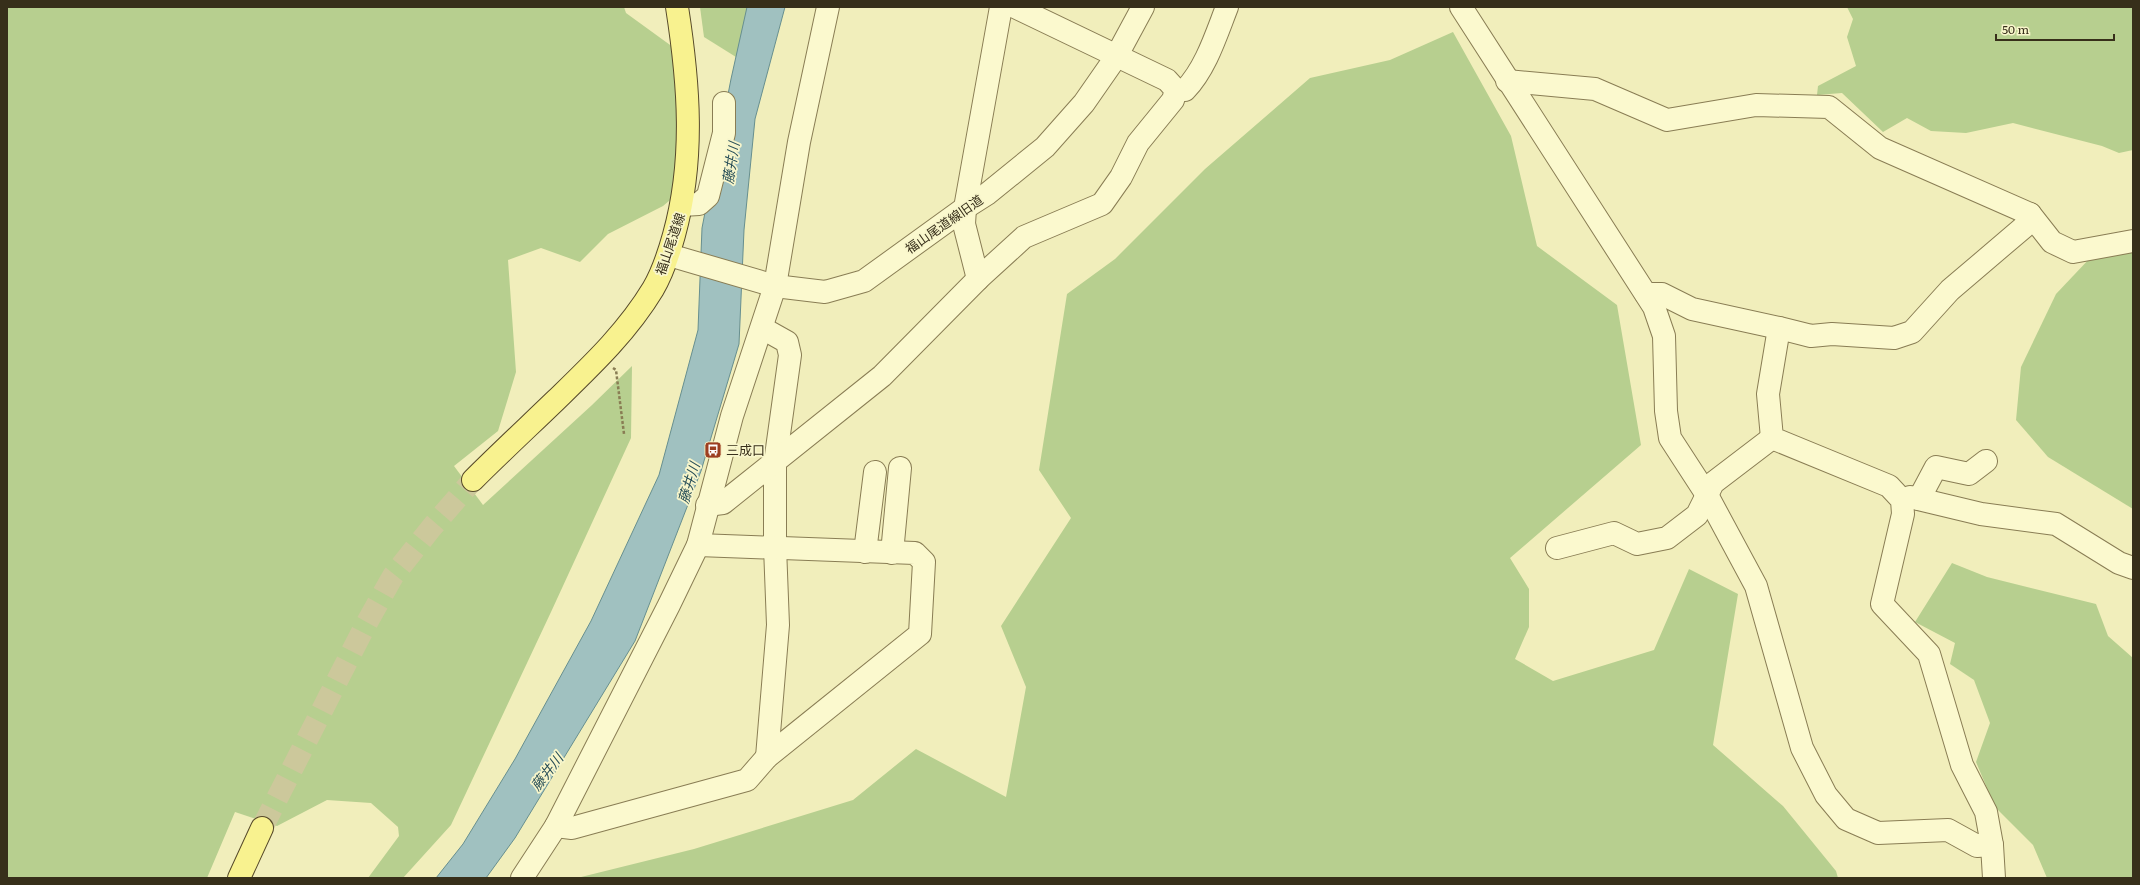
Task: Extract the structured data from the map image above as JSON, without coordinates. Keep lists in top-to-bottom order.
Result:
{
  "streets": {
    "main road": ["福山尾道線"],
    "street": ["福山尾道線旧道"]
  },
  "crossings": [
    ["福山尾道線旧道", "福山尾道線"]
  ],
  "water": ["藤井川"],
  "places": {
    "bus stop": ["三成口"]
  },
  "scale_bar": "50 m"
}
